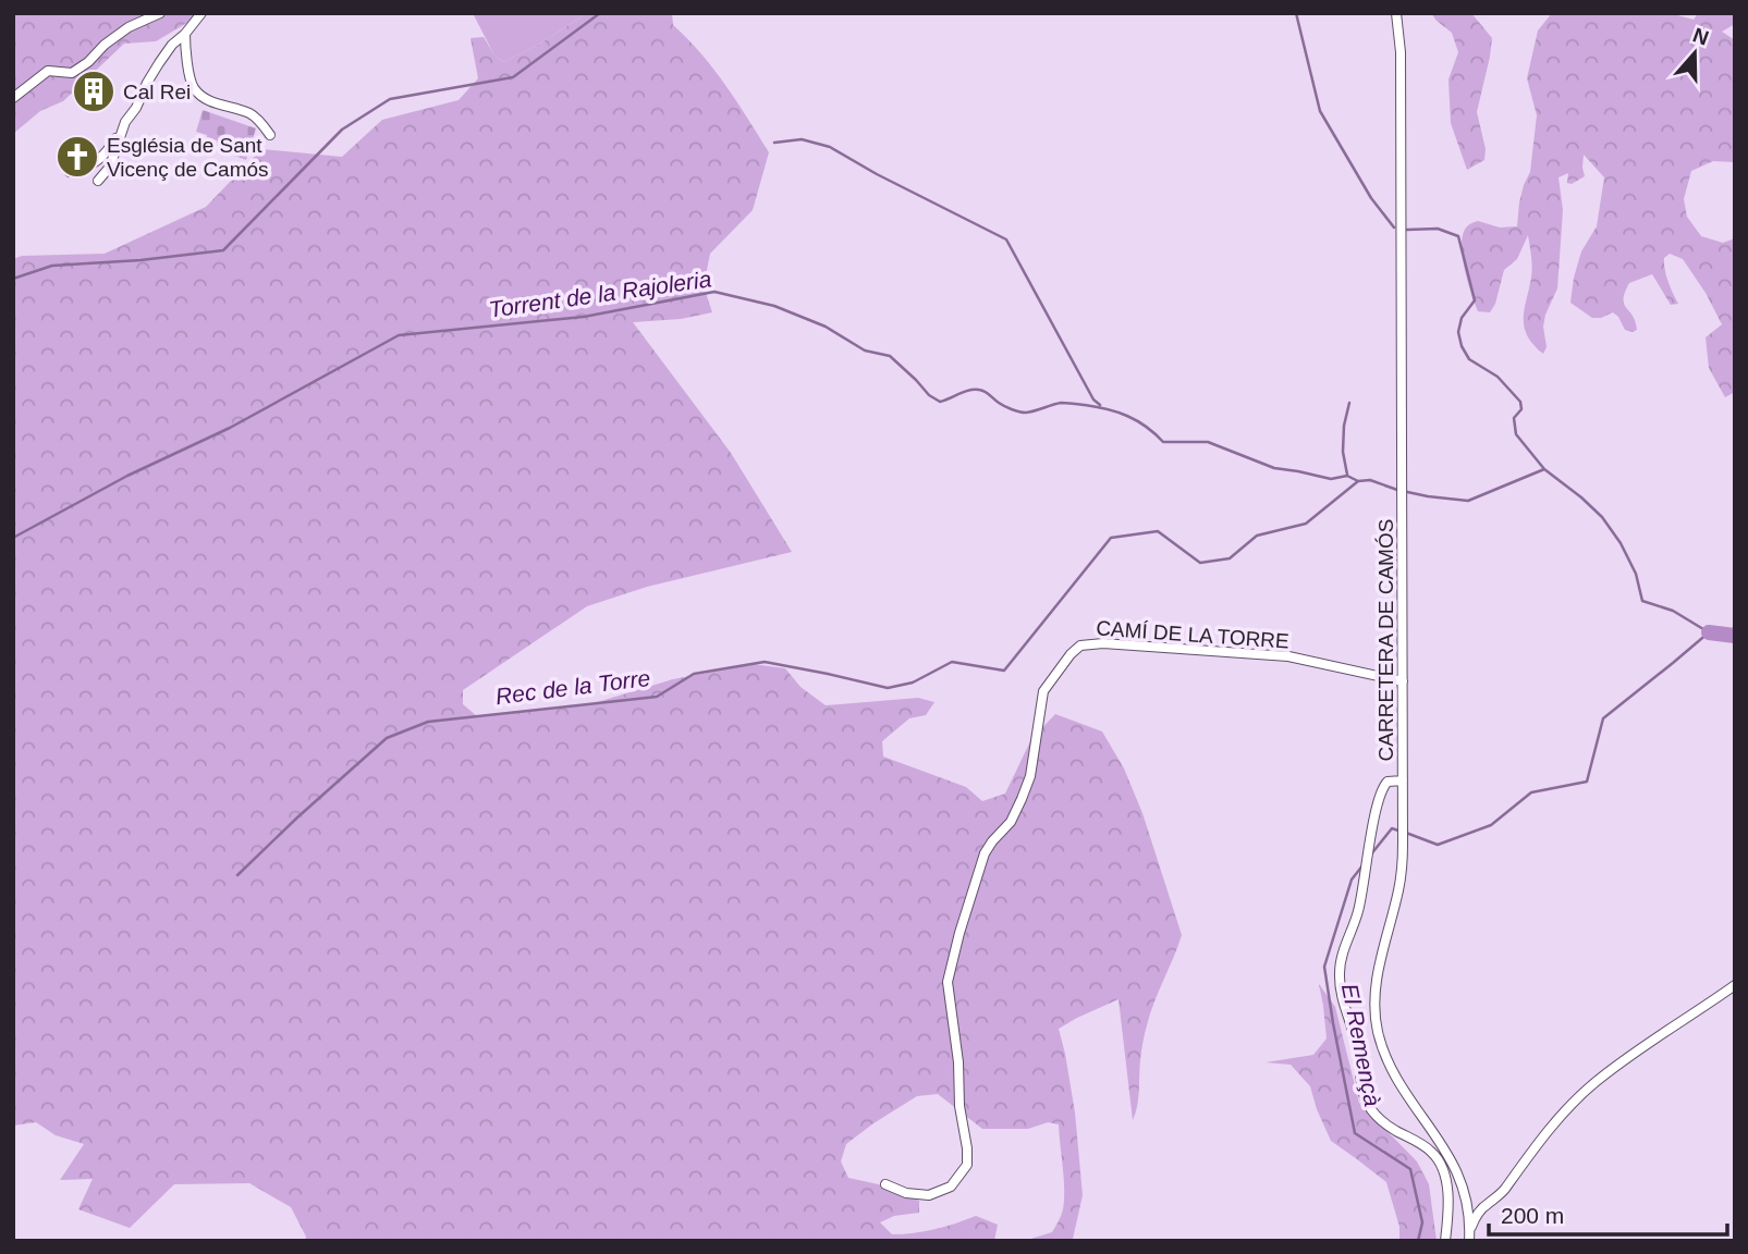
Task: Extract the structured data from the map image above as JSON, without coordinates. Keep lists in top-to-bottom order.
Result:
{
  "streets": {
    "street": ["CAMÍ DE LA TORRE", "CARRETERA DE CAMÓS"]
  },
  "crossings": [
    ["CAMÍ DE LA TORRE", "CARRETERA DE CAMÓS"]
  ],
  "water": ["Torrent de la Rajoleria", "Rec de la Torre", "El Remençà"],
  "places": {
    "building": ["Cal Rei"],
    "church": ["Església de Sant Vicenç de Camós"]
  },
  "scale_bar": "200 m",
  "north": "top"
}
